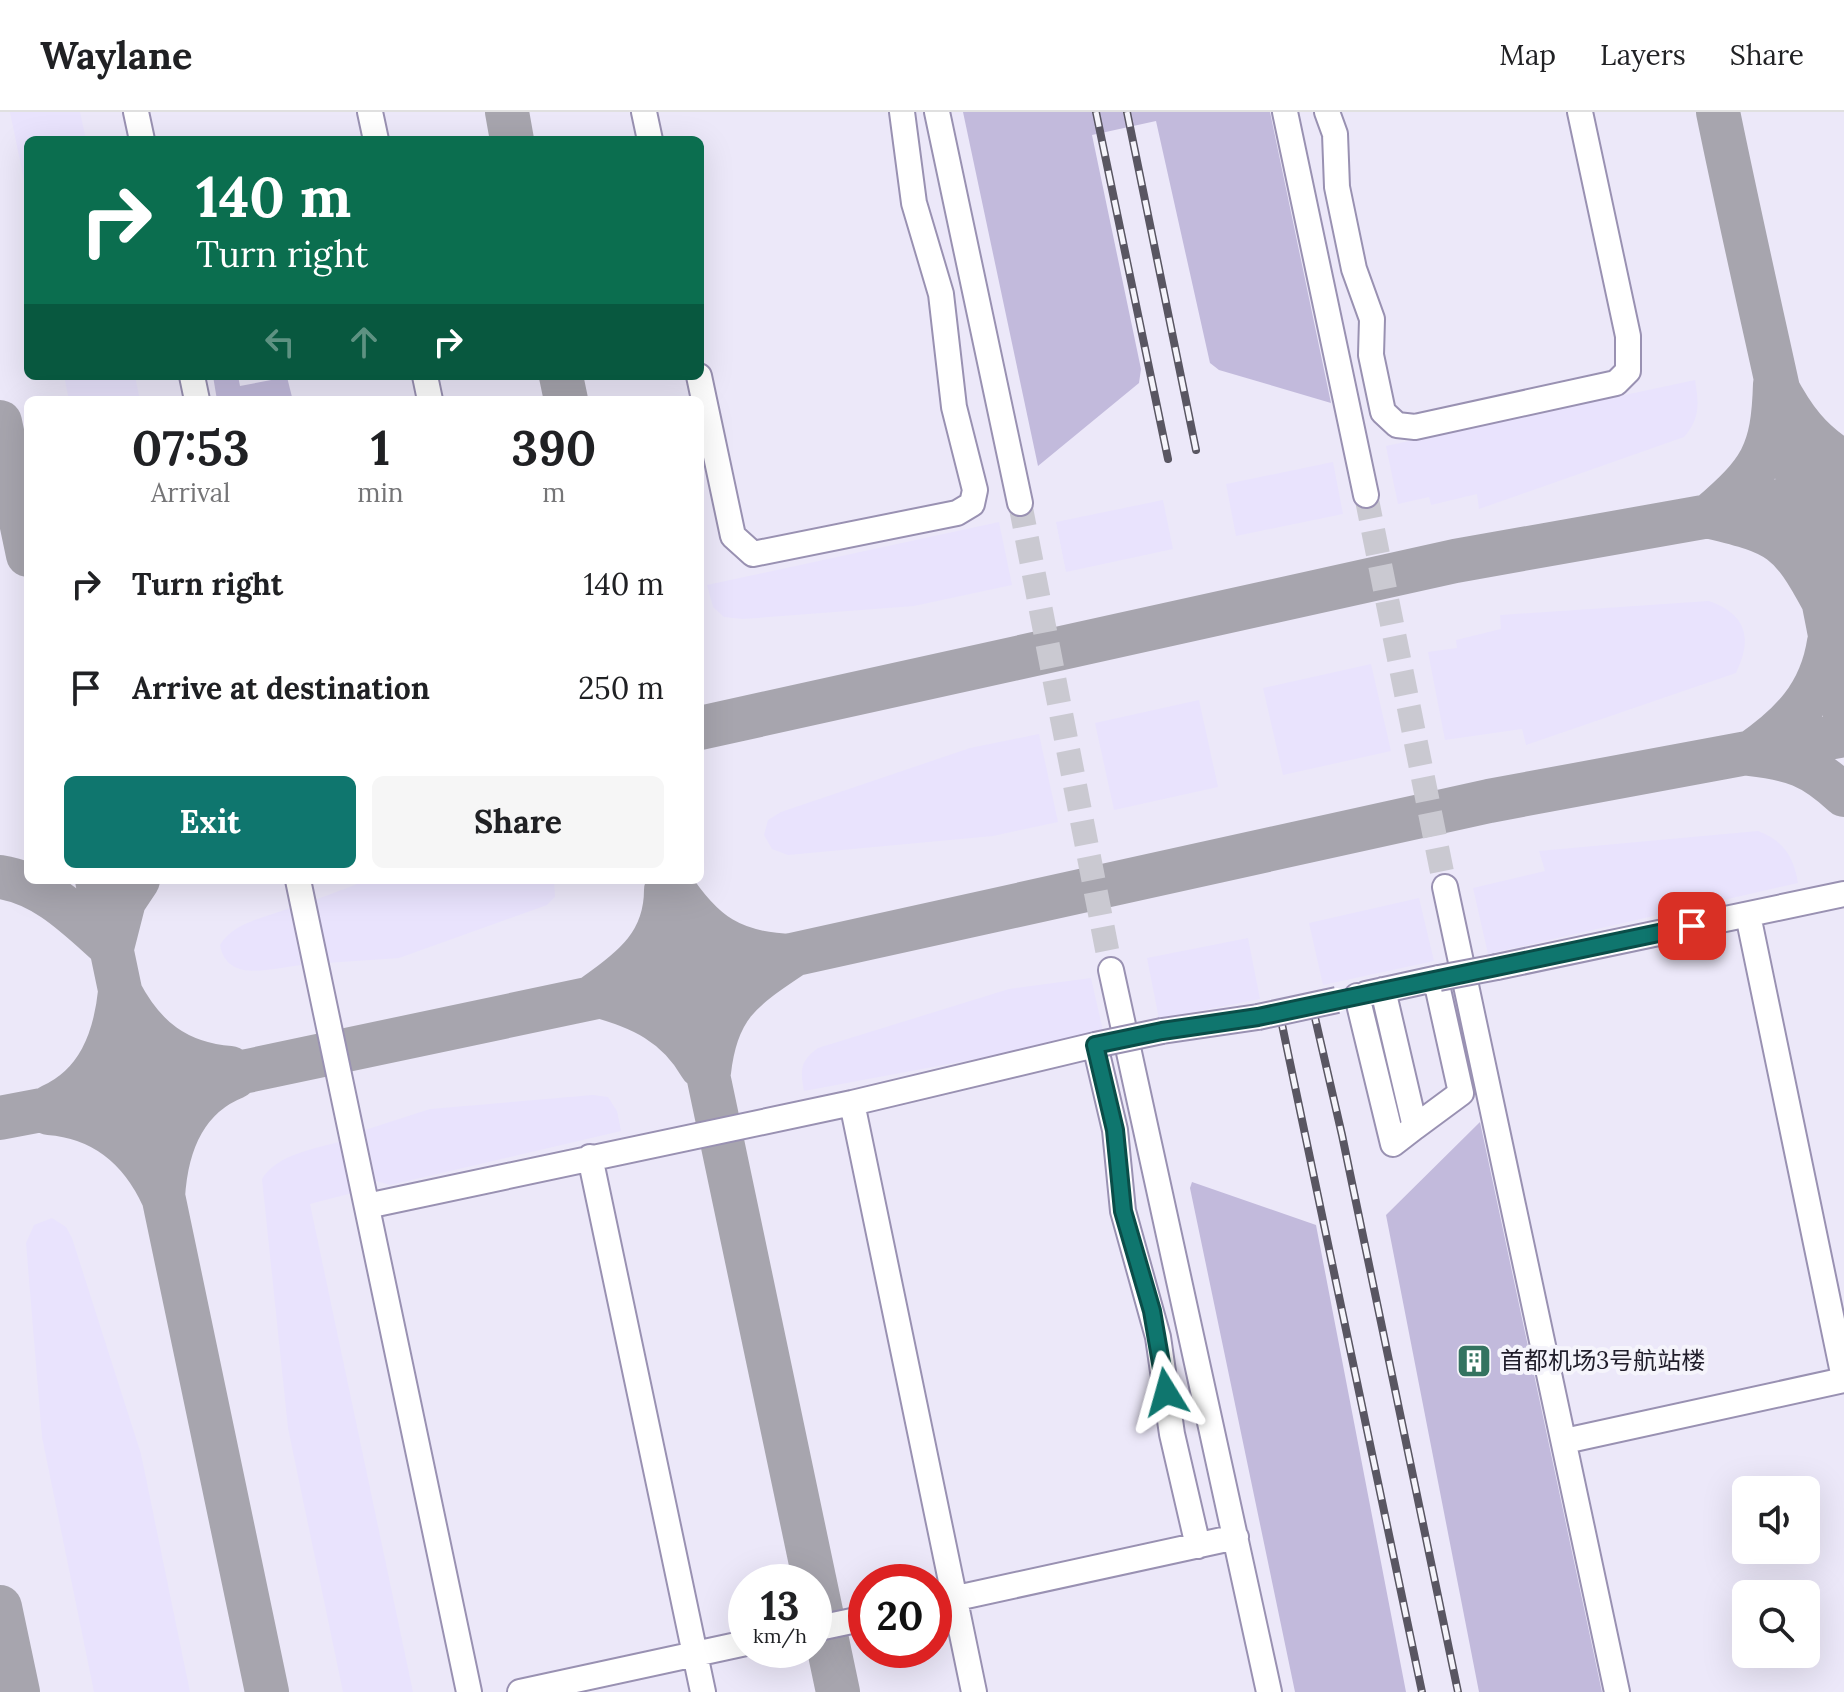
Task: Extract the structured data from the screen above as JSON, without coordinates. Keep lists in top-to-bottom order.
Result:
{
  "places": {
    "building": ["首都机场3号航站楼"]
  },
  "page": {
    "header": "Waylane",
    "nav": ["Map", "Layers", "Share"],
    "turn": ["140 m", "Turn right"],
    "eta": [
      "07:53",
      "Arrival",
      "1",
      "min",
      "390",
      "m"
    ],
    "list": [
      {
        "name": "Turn right",
        "value": "140 m"
      },
      {
        "name": "Arrive at destination",
        "value": "250 m"
      }
    ],
    "buttons": ["Exit", "Share"],
    "speed": "13 km/h",
    "limit": "20"
  }
}
